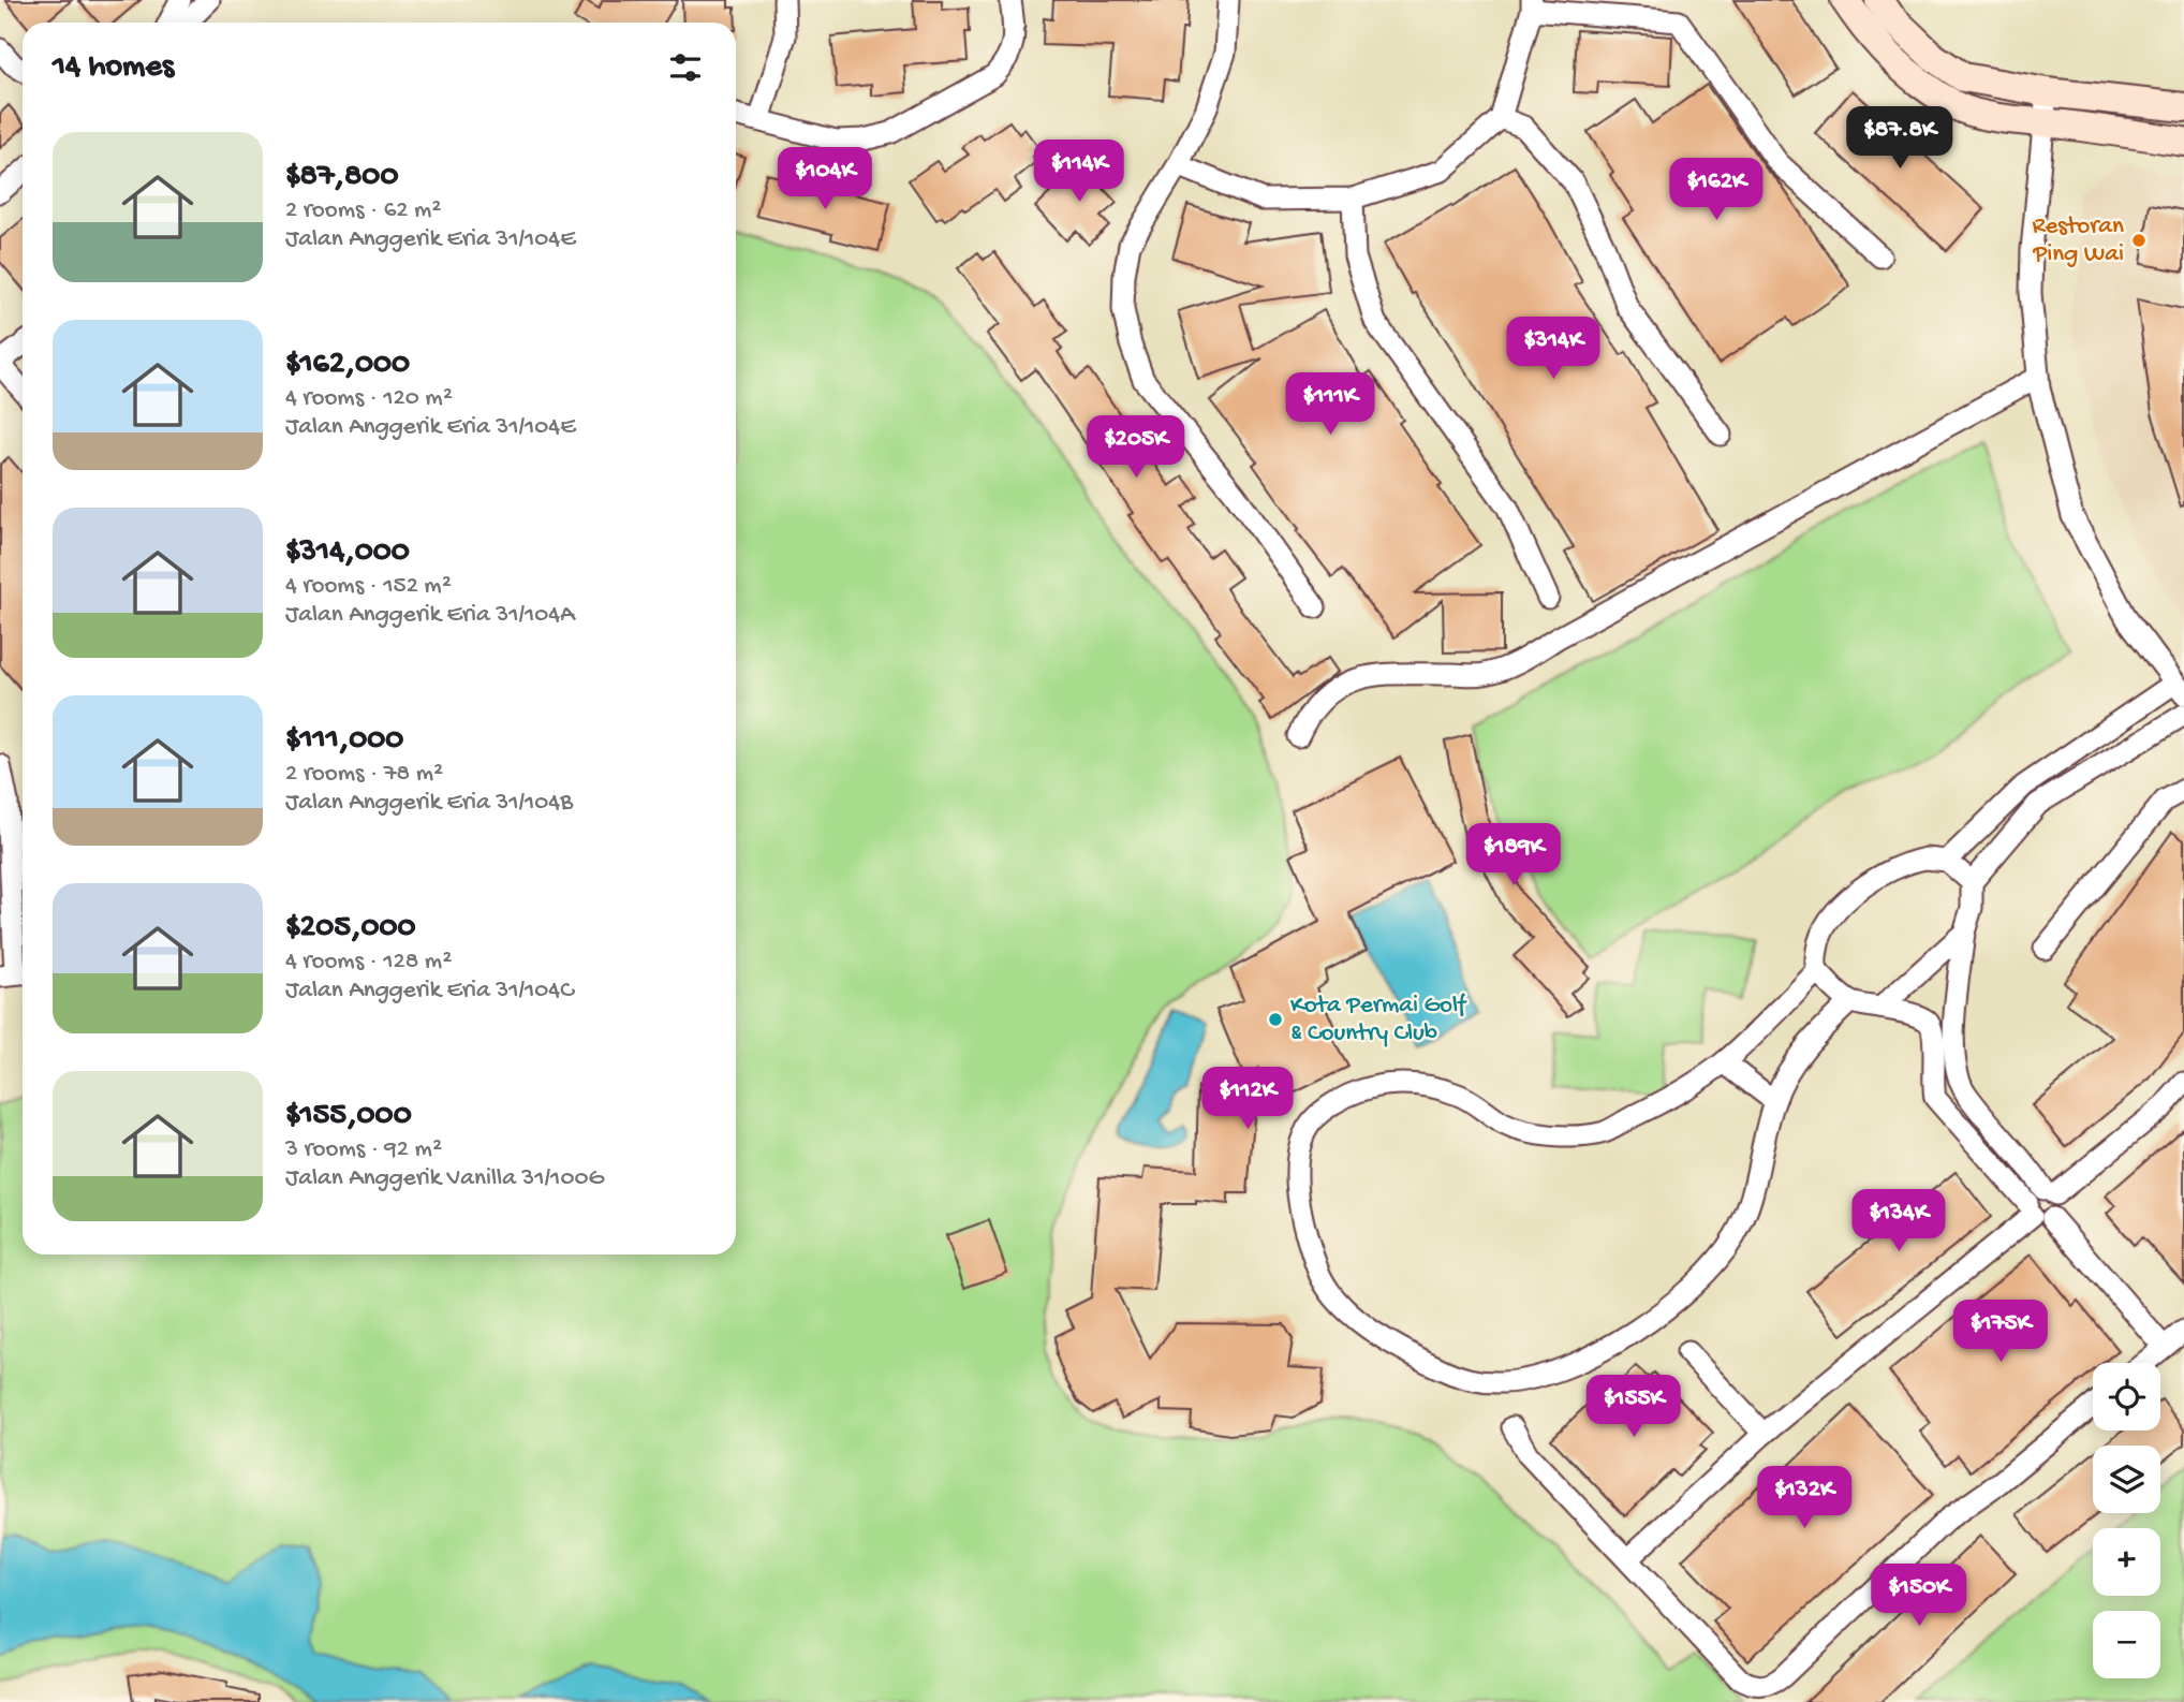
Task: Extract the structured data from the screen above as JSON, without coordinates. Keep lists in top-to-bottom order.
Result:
{
  "places": ["Restoran Ping Wai", "Kota Permai Golf & Country Club"],
  "page": {
    "heading": "14 homes",
    "price": [
      "$87.8K",
      "$114K",
      "$104K",
      "$162K",
      "$314K",
      "$111K",
      "$205K",
      "$189K",
      "$112K",
      "$134K",
      "$175K",
      "$155K",
      "$132K",
      "$150K"
    ],
    "list": [
      {
        "name": "$87,800",
        "note": "2 rooms · 62 m² · Jalan Anggerik Eria 31/104E"
      },
      {
        "name": "$162,000",
        "note": "4 rooms · 120 m² · Jalan Anggerik Eria 31/104E"
      },
      {
        "name": "$314,000",
        "note": "4 rooms · 152 m² · Jalan Anggerik Eria 31/104A"
      },
      {
        "name": "$111,000",
        "note": "2 rooms · 78 m² · Jalan Anggerik Eria 31/104B"
      },
      {
        "name": "$205,000",
        "note": "4 rooms · 128 m² · Jalan Anggerik Eria 31/104C"
      },
      {
        "name": "$155,000",
        "note": "3 rooms · 92 m² · Jalan Anggerik Vanilla 31/100G"
      }
    ],
    "map_buttons": ["+", "−"]
  }
}
